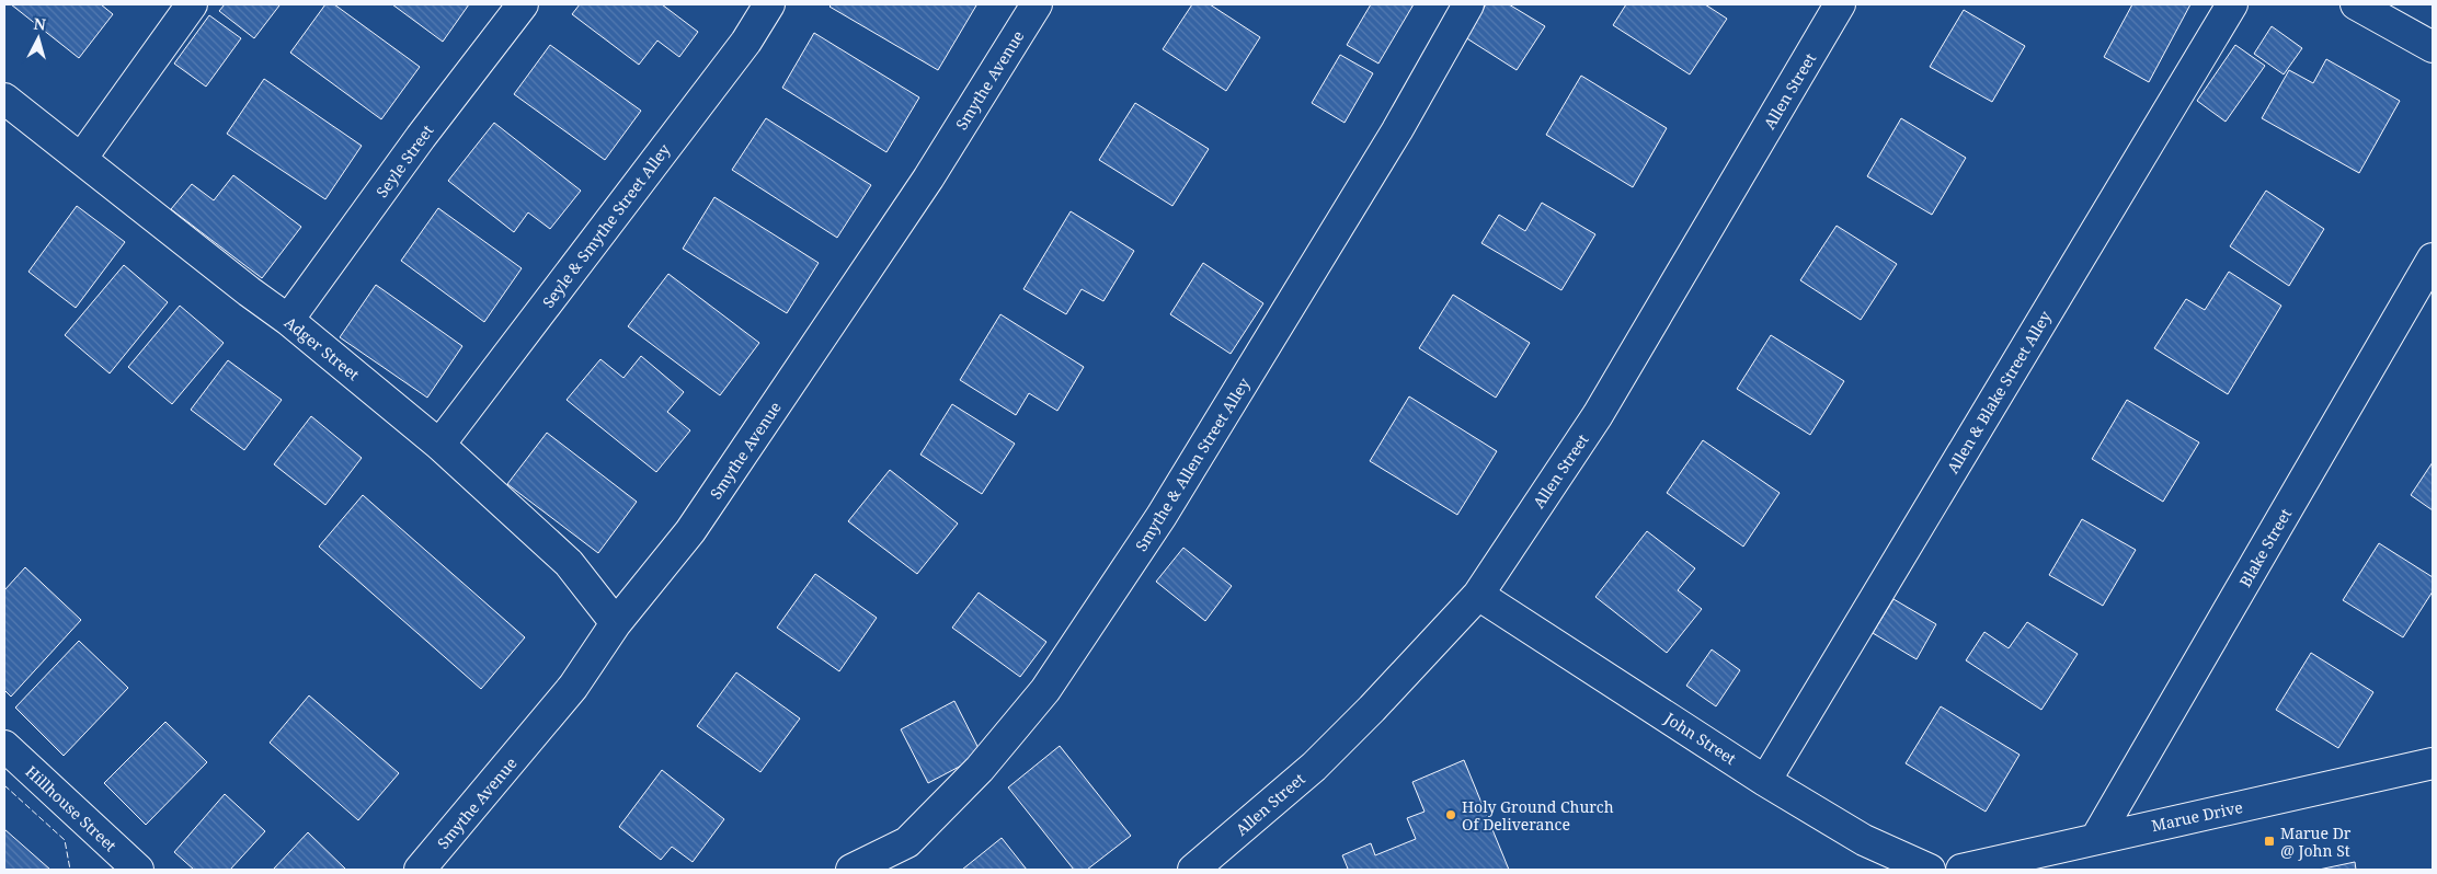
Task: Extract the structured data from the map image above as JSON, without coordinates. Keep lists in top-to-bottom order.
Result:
{
  "streets": {
    "street": [
      "Smythe Avenue",
      "Allen Street",
      "Seyle Street",
      "Seyle & Smythe Street Alley",
      "Adger Street",
      "Allen & Blake Street Alley",
      "Smythe & Allen Street Alley",
      "Blake Street",
      "John Street",
      "Hillhouse Street",
      "Marue Drive"
    ]
  },
  "crossings": [
    ["Smythe Avenue", "Adger Street"],
    ["Allen Street", "John Street"],
    ["Seyle Street", "Adger Street"],
    ["Seyle & Smythe Street Alley", "Adger Street"],
    ["Allen & Blake Street Alley", "John Street"],
    ["Blake Street", "Marue Drive"]
  ],
  "places": {
    "other": ["Holy Ground Church Of Deliverance"],
    "transit": ["Marue Dr @ John St"]
  },
  "north": "top"
}
